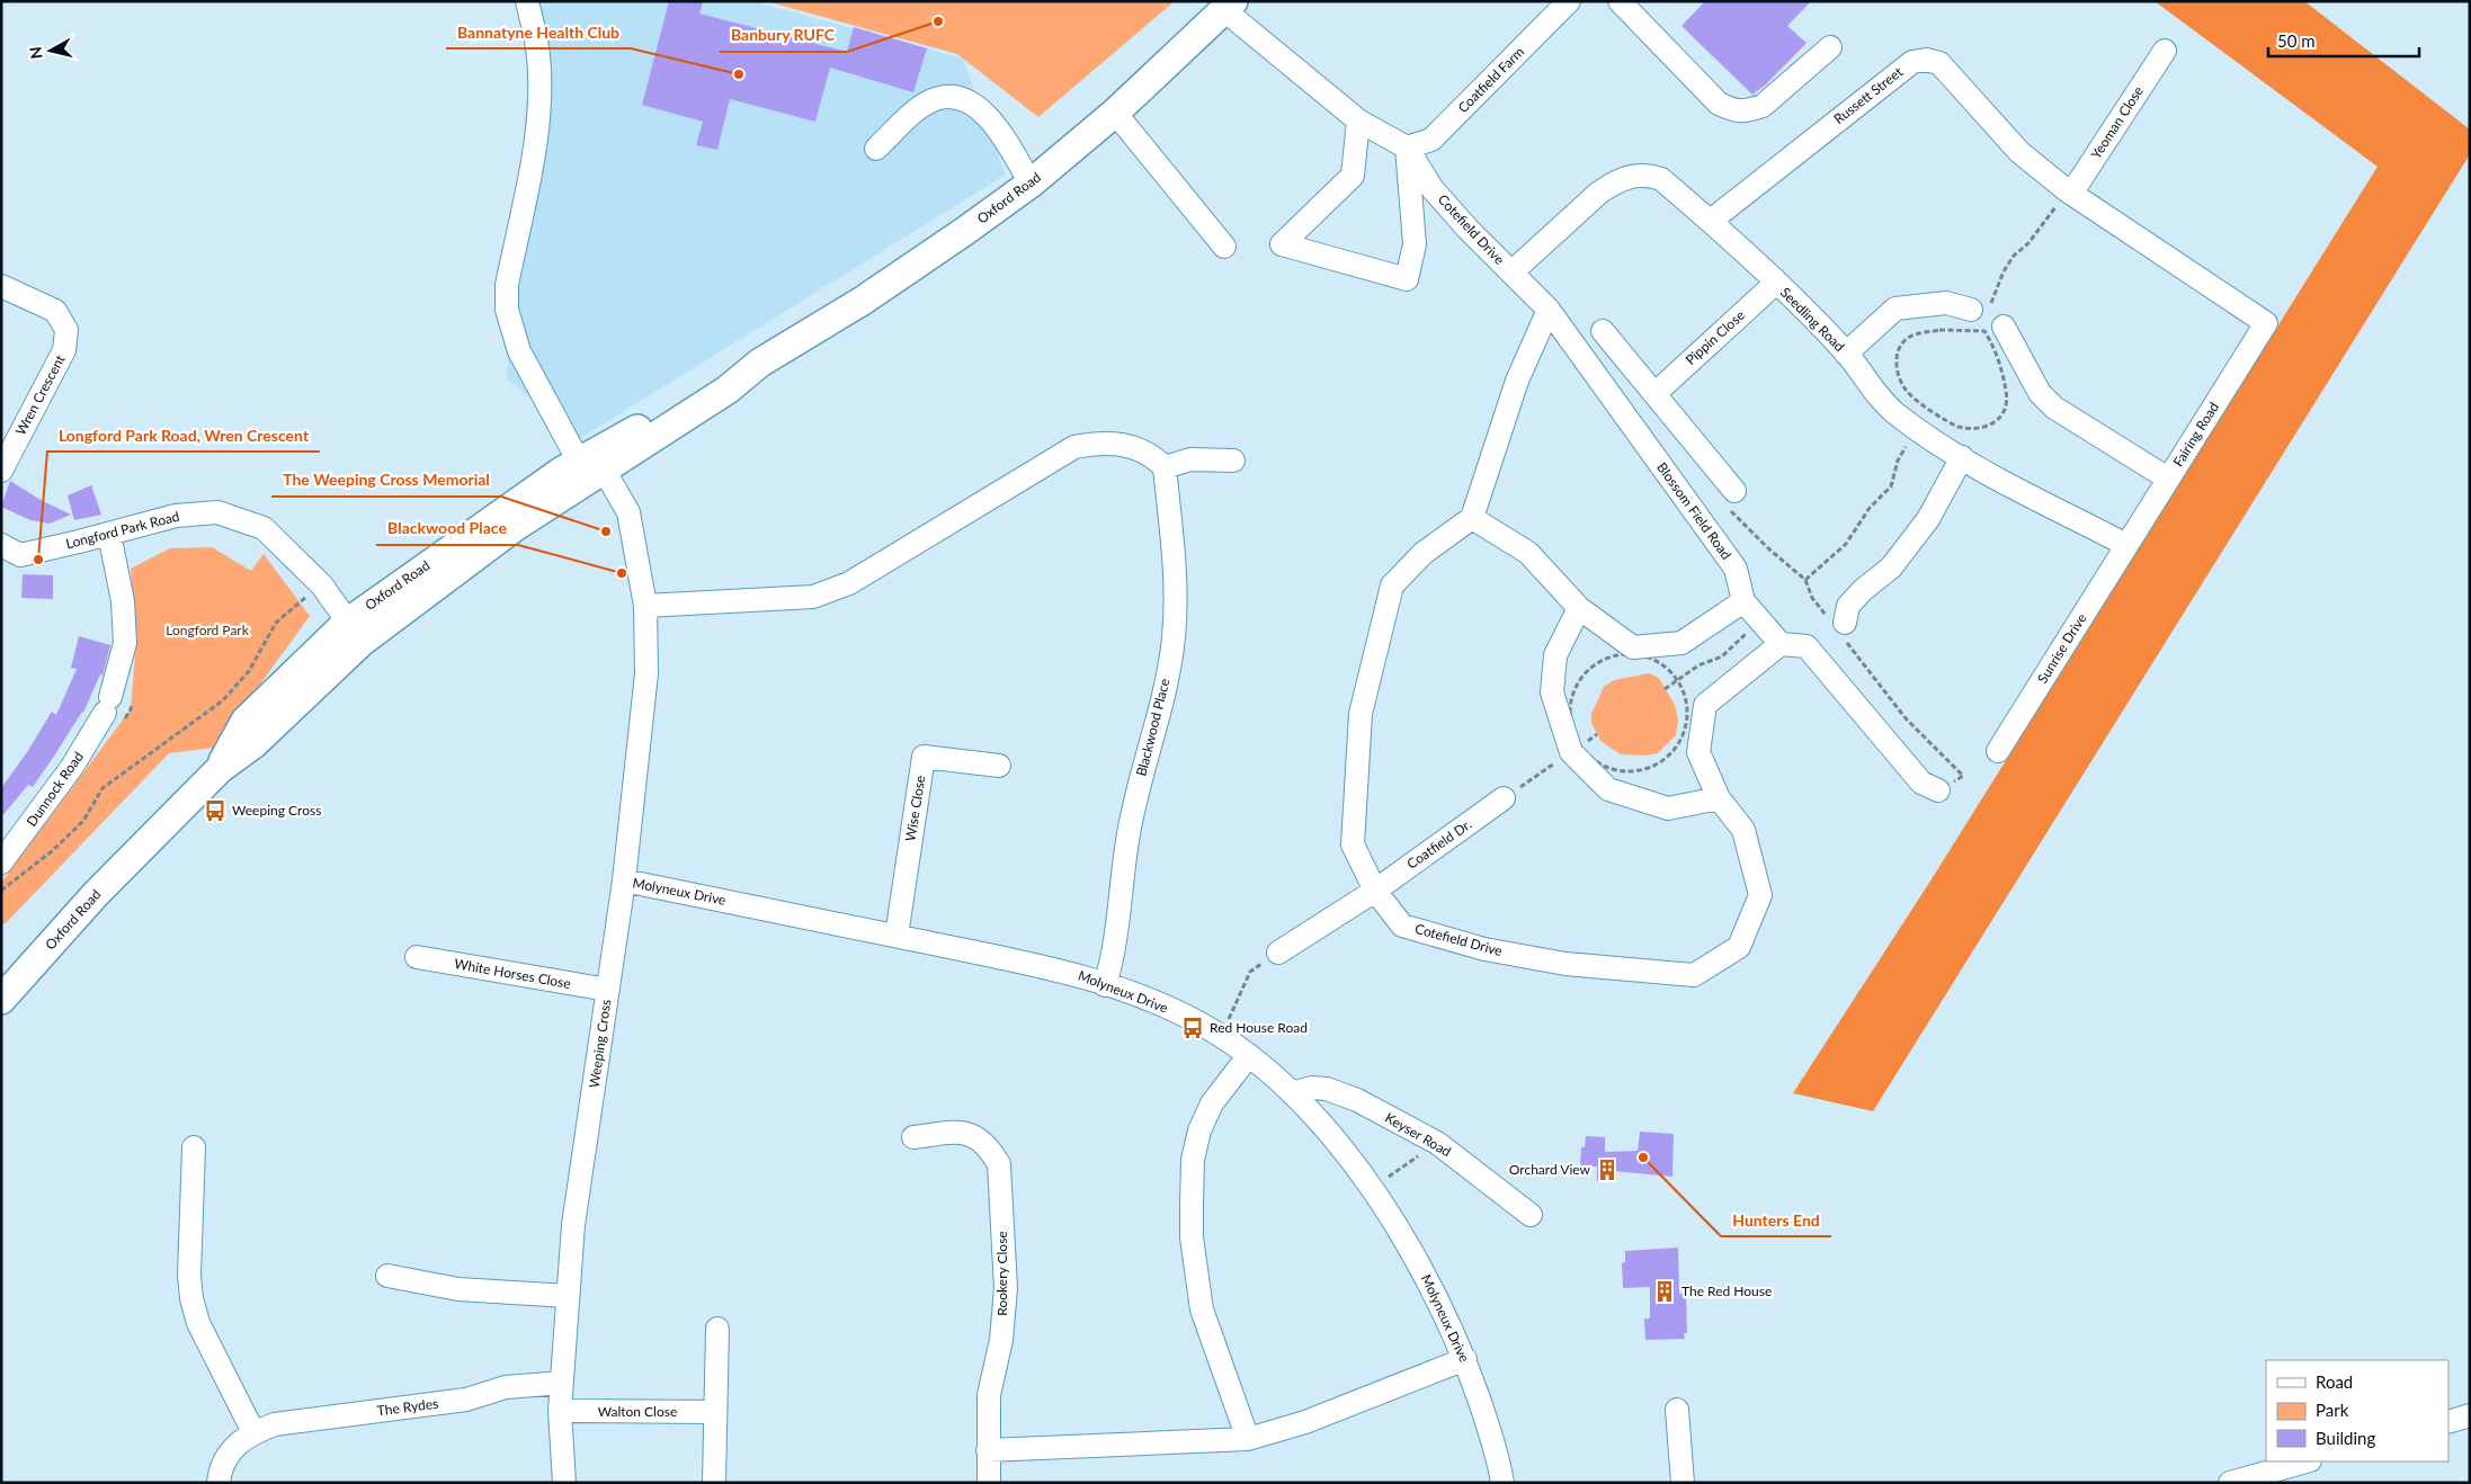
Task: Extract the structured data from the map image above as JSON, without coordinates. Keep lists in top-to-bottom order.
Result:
{
  "streets": {
    "main road": ["Oxford Road"],
    "street": [
      "Coatfield Farm",
      "Russett Street",
      "Yeoman Close",
      "Cotefield Drive",
      "Seedling Road",
      "Pippin Close",
      "Wren Crescent",
      "Fairing Road",
      "Blossom Field Road",
      "Longford Park Road",
      "Sunrise Drive",
      "Blackwood Place",
      "Dunnock Road",
      "Wise Close",
      "Coatfield Dr.",
      "Molyneux Drive",
      "White Horses Close",
      "Weeping Cross",
      "Keyser Road",
      "Rookery Close",
      "The Rydes",
      "Walton Close"
    ]
  },
  "crossings": [
    ["Coatfield Farm", "Cotefield Drive"],
    ["Russett Street", "Yeoman Close"],
    ["Russett Street", "Seedling Road"],
    ["Russett Street", "Fairing Road"],
    ["Oxford Road", "Cotefield Drive"],
    ["Oxford Road", "Longford Park Road"],
    ["Oxford Road", "Weeping Cross"],
    ["Cotefield Drive", "Seedling Road"],
    ["Cotefield Drive", "Blossom Field Road"],
    ["Cotefield Drive", "Coatfield Dr."],
    ["Seedling Road", "Pippin Close"],
    ["Seedling Road", "Fairing Road"],
    ["Seedling Road", "Sunrise Drive"],
    ["Fairing Road", "Sunrise Drive"],
    ["Longford Park Road", "Dunnock Road"],
    ["Blackwood Place", "Molyneux Drive"],
    ["Wise Close", "Molyneux Drive"],
    ["Molyneux Drive", "Weeping Cross"],
    ["Molyneux Drive", "Keyser Road"],
    ["White Horses Close", "Weeping Cross"],
    ["Weeping Cross", "The Rydes"],
    ["Weeping Cross", "Walton Close"]
  ],
  "parks": ["Longford Park"],
  "places": {
    "other": [
      "Banbury RUFC",
      "Bannatyne Health Club",
      "The Weeping Cross Memorial",
      "Longford Park Road, Wren Crescent",
      "Blackwood Place",
      "Hunters End"
    ],
    "bus stop": ["Weeping Cross", "Red House Road"],
    "building": ["Orchard View", "The Red House"]
  },
  "legend": ["Road", "Park", "Building"],
  "scale_bar": "50 m",
  "north": "left"
}
